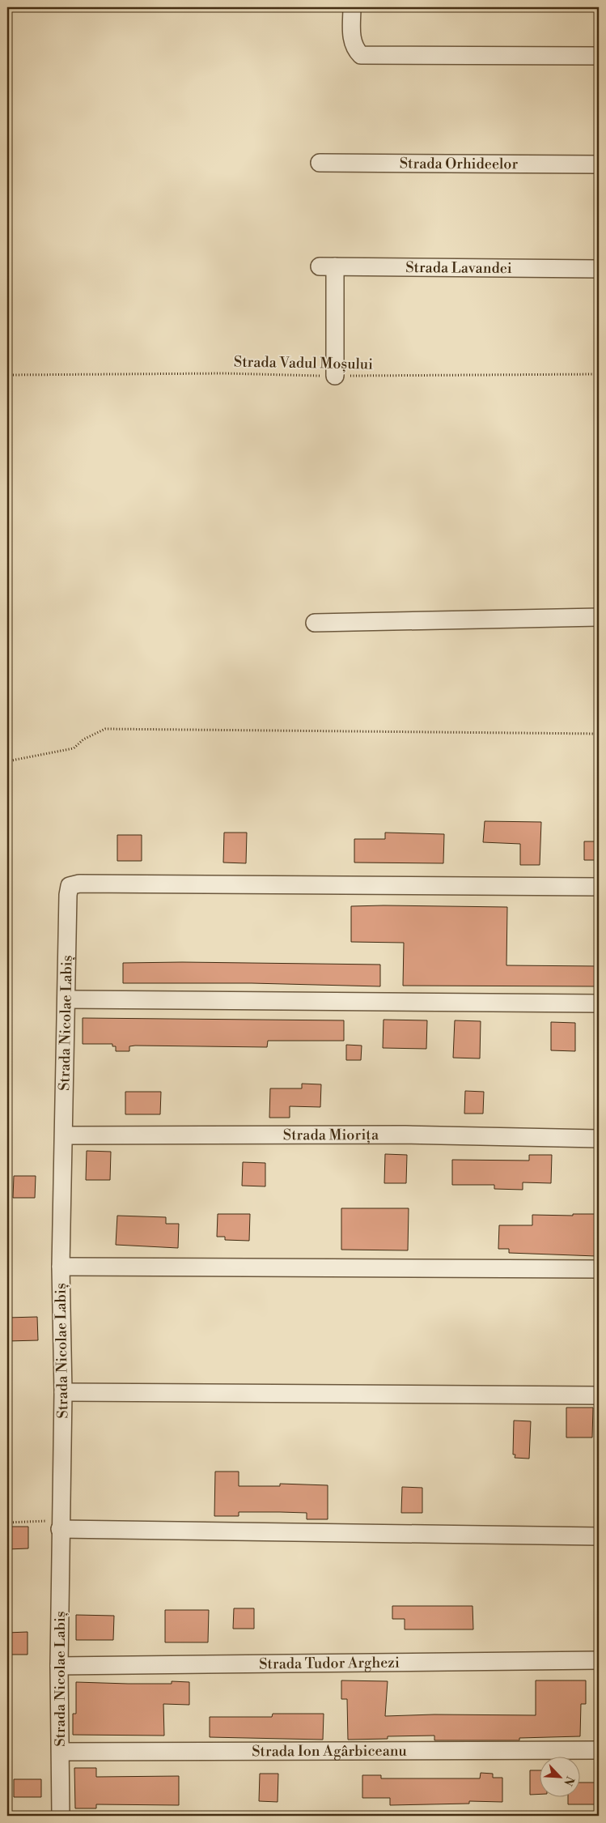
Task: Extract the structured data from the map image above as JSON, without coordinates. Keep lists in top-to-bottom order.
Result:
{
  "streets": {
    "street": [
      "Strada Orhideelor",
      "Strada Lavandei",
      "Strada Nicolae Labiș",
      "Strada Miorița",
      "Strada Tudor Arghezi",
      "Strada Ion Agârbiceanu"
    ],
    "path": ["Strada Vadul Moșului"]
  },
  "crossings": [
    ["Strada Lavandei", "Strada Vadul Moșului"],
    ["Strada Nicolae Labiș", "Strada Miorița"],
    ["Strada Nicolae Labiș", "Strada Tudor Arghezi"],
    ["Strada Nicolae Labiș", "Strada Ion Agârbiceanu"]
  ],
  "north": "bottom right"
}
